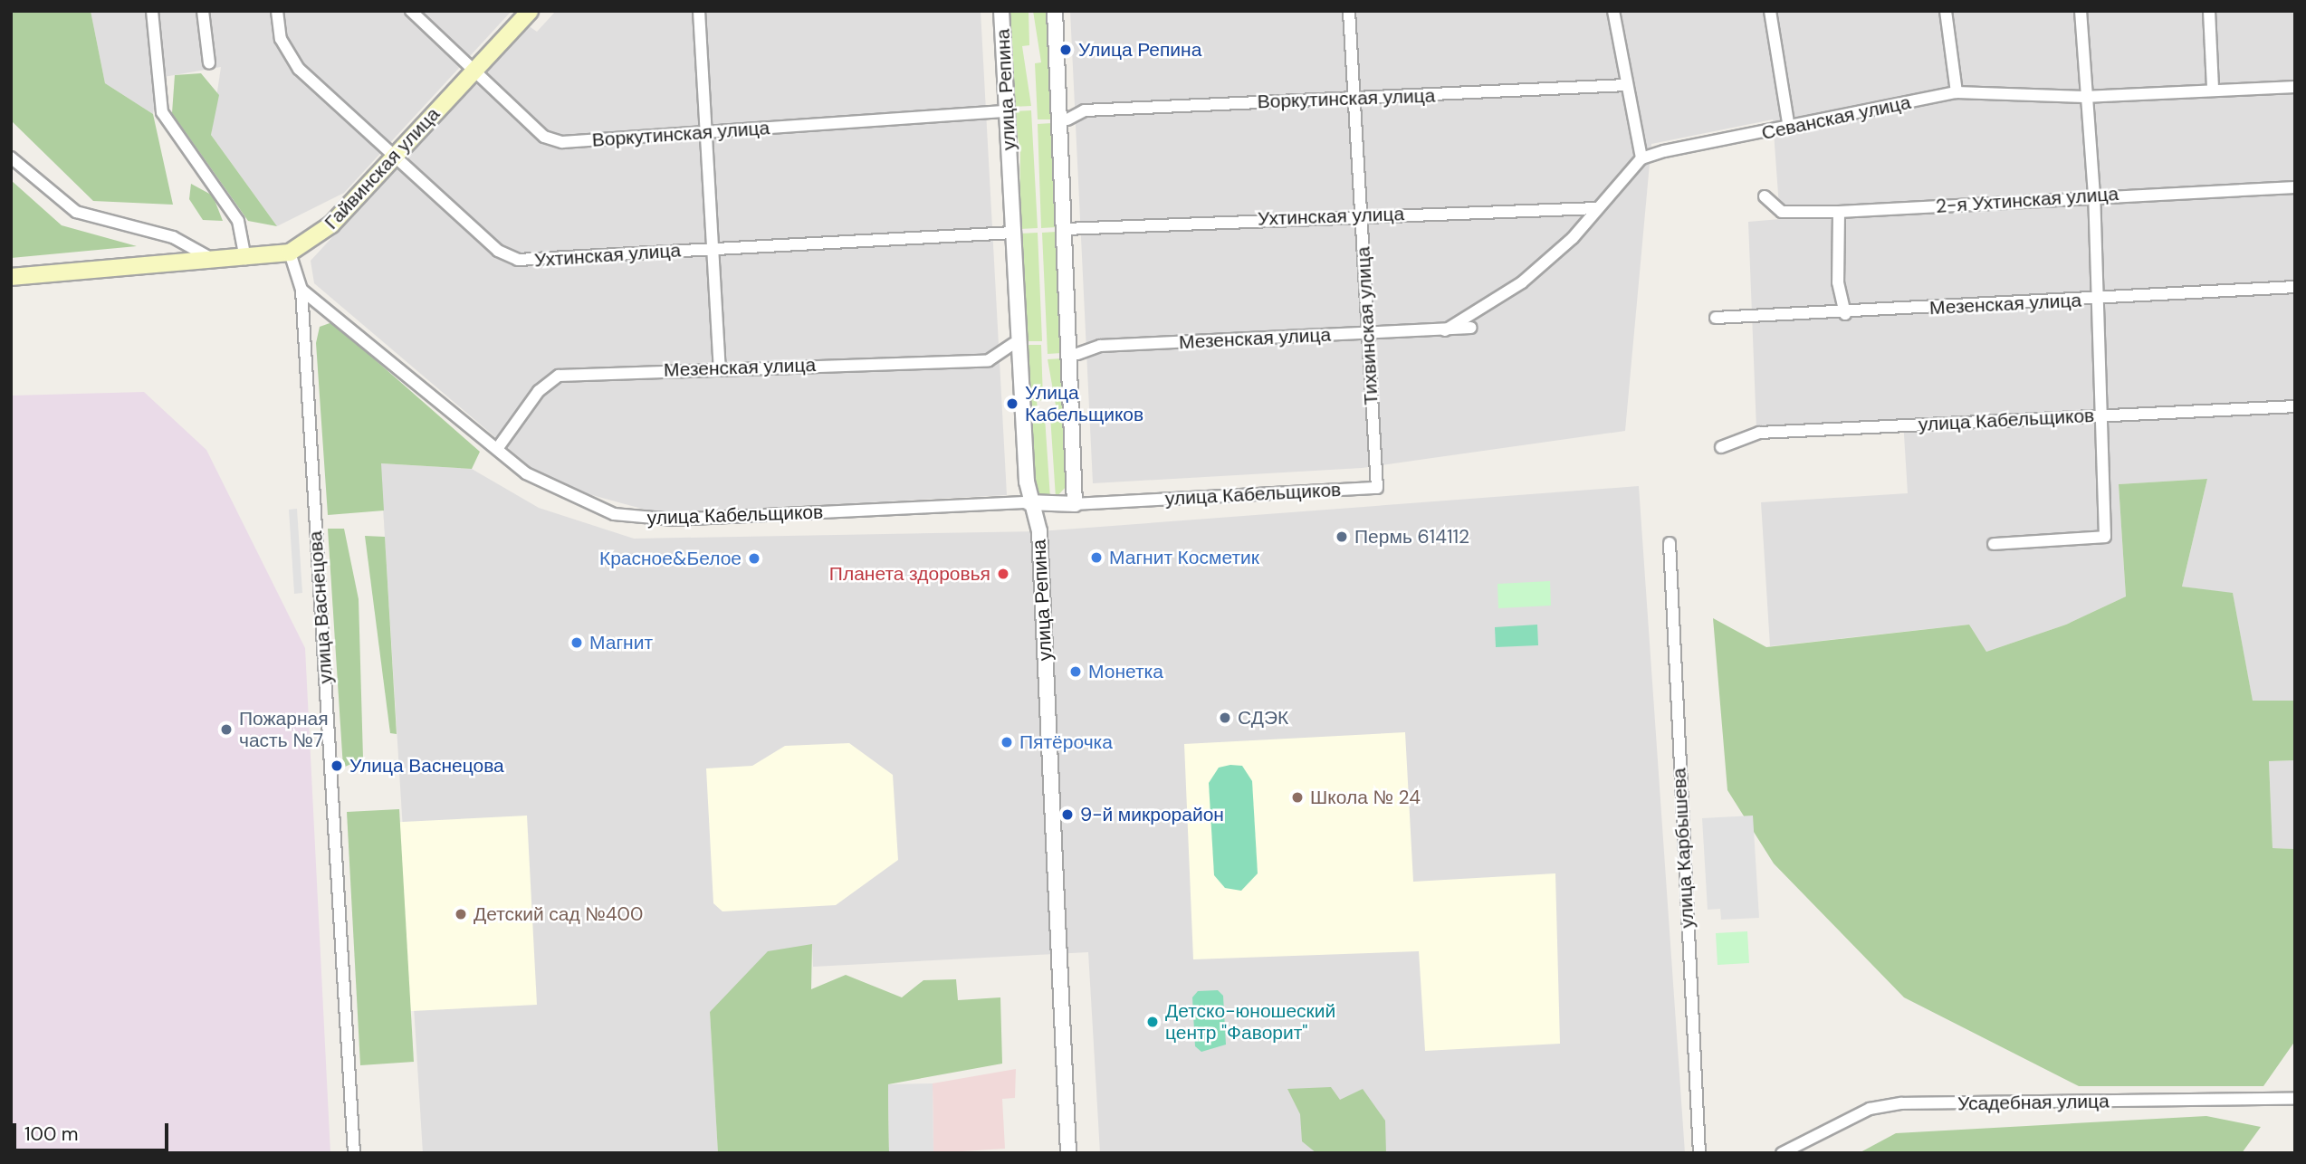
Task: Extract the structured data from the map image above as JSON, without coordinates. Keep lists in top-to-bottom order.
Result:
{
  "streets": {
    "main road": ["Гайвинская улица"],
    "street": [
      "улица Репина",
      "Воркутинская улица",
      "Севанская улица",
      "2-я Ухтинская улица",
      "Ухтинская улица",
      "Мезенская улица",
      "Тихвинская улица",
      "улица Кабельщиков",
      "улица Васнецова",
      "улица Карбышева",
      "Усадебная улица"
    ]
  },
  "crossings": [
    ["улица Репина", "Ухтинская улица"],
    ["улица Репина", "улица Кабельщиков"],
    ["Воркутинская улица", "Гайвинская улица"],
    ["Воркутинская улица", "Тихвинская улица"],
    ["Гайвинская улица", "Ухтинская улица"],
    ["Гайвинская улица", "улица Васнецова"],
    ["Ухтинская улица", "Тихвинская улица"],
    ["Мезенская улица", "Тихвинская улица"],
    ["Мезенская улица", "улица Кабельщиков"],
    ["Тихвинская улица", "улица Кабельщиков"],
    ["улица Кабельщиков", "улица Васнецова"]
  ],
  "places": [
    "Улица Репина",
    "Улица Кабельщиков",
    "Пермь 614112",
    "Магнит Косметик",
    "Красное&Белое",
    "Планета здоровья",
    "Магнит",
    "Монетка",
    "СДЭК",
    "Пожарная часть №7",
    "Пятёрочка",
    "Улица Васнецова",
    "Школа № 24",
    "9-й микрорайон",
    "Детский сад №400",
    "Детско-юношеский центр \"Фаворит\""
  ],
  "scale_bar": "100 m"
}
